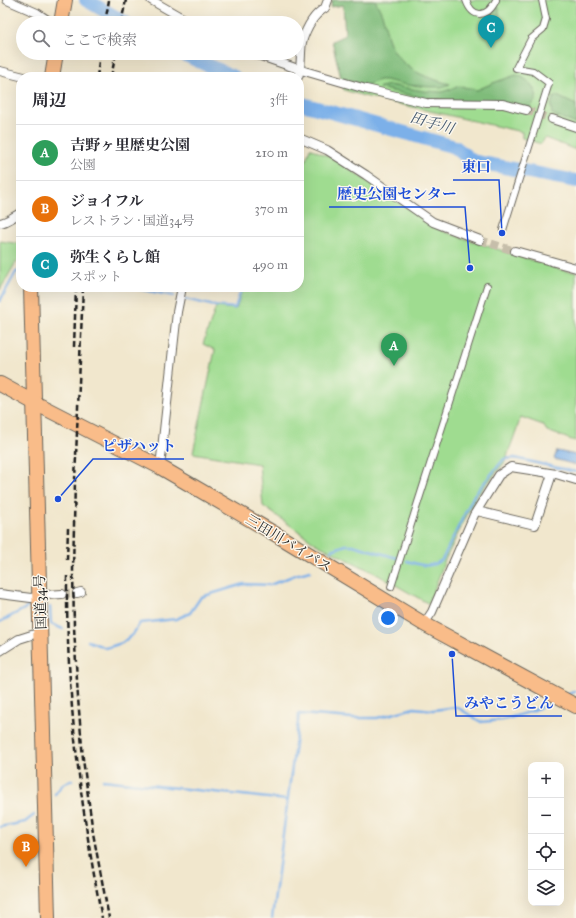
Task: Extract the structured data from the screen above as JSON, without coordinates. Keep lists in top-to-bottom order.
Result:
{
  "streets": {
    "highway": ["三田川バイパス", "国道34号"]
  },
  "crossings": [
    ["三田川バイパス", "国道34号"]
  ],
  "water": ["田手川"],
  "places": [
    "東口",
    "歴史公園センター",
    "ピザハット",
    "みやこうどん"
  ],
  "page": {
    "pins": ["C", "A", "B"],
    "search": "ここで検索",
    "heading": ["周辺", "3件"],
    "list": [
      {
        "mark": "A",
        "name": "吉野ヶ里歴史公園",
        "note": "公園",
        "value": "210 m"
      },
      {
        "mark": "B",
        "name": "ジョイフル",
        "note": "レストラン · 国道34号",
        "value": "370 m"
      },
      {
        "mark": "C",
        "name": "弥生くらし館",
        "note": "スポット",
        "value": "490 m"
      }
    ],
    "map_buttons": ["+", "−"]
  }
}
